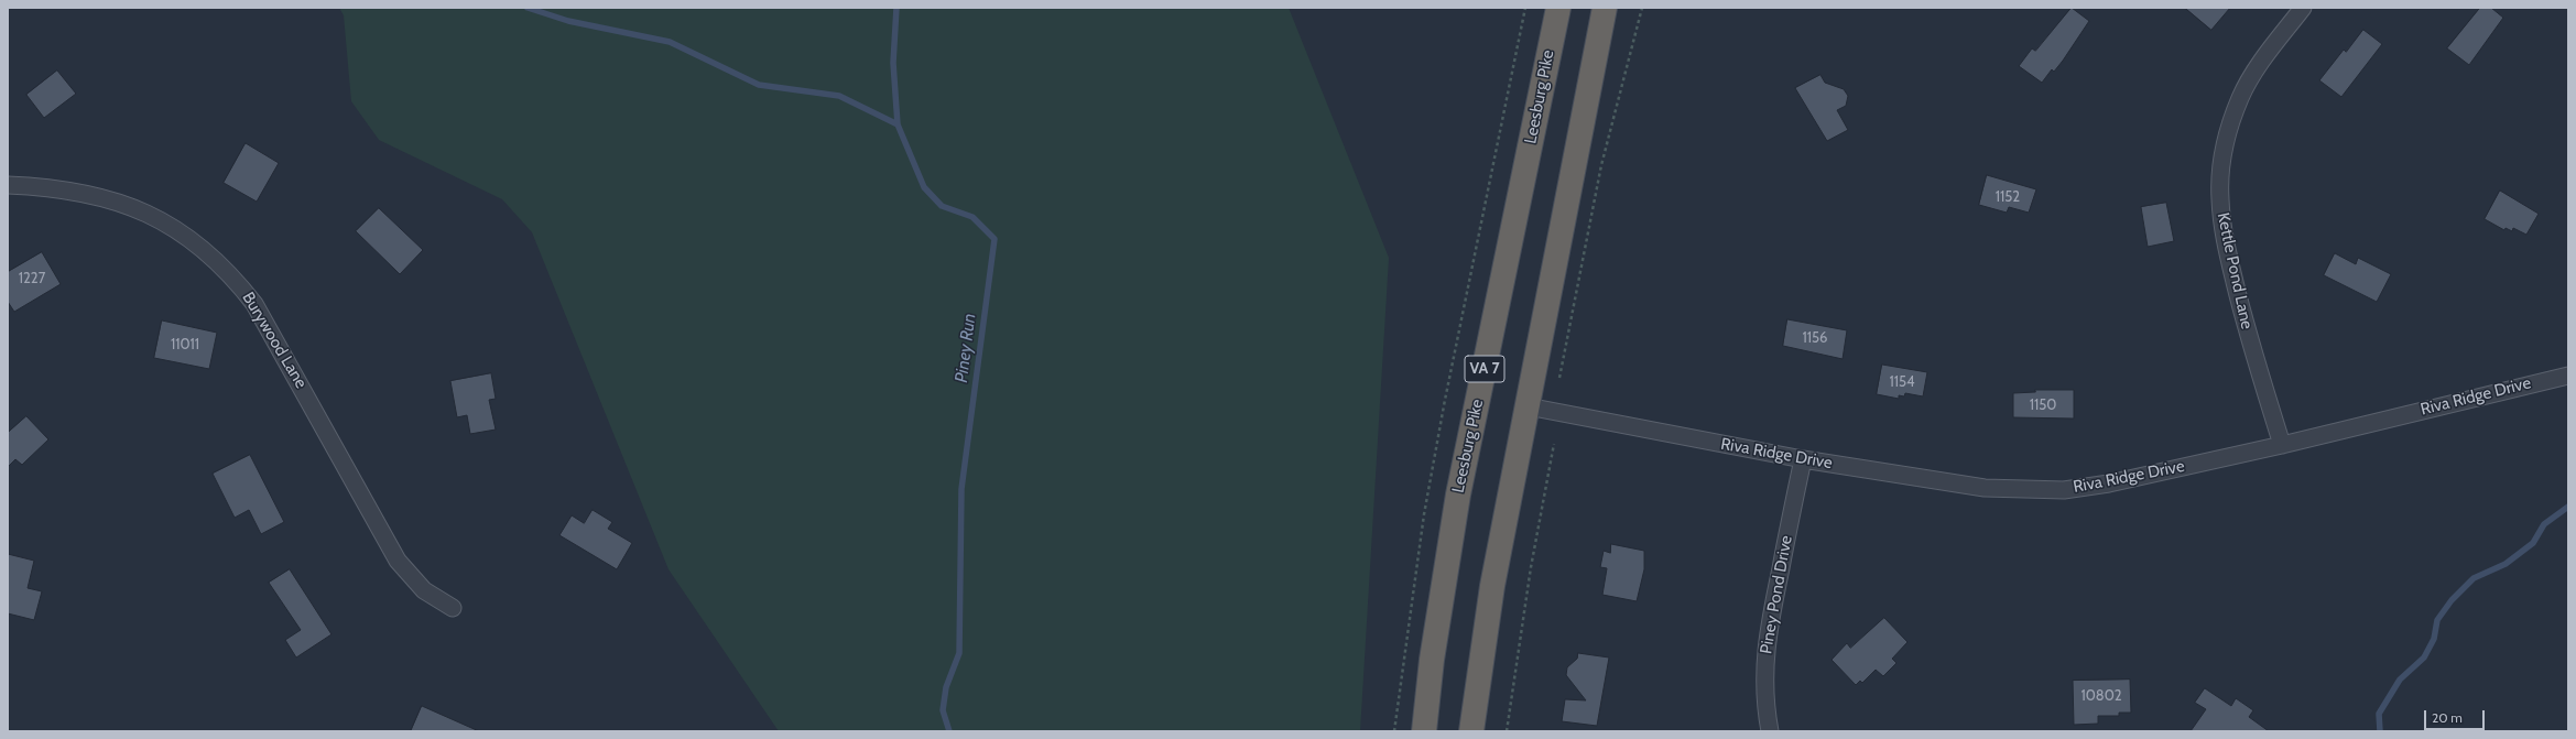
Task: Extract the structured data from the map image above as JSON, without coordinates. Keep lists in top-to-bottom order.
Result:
{
  "streets": {
    "highway": ["Leesburg Pike", "VA 7"],
    "street": [
      "Kettle Pond Lane",
      "Burywood Lane",
      "Riva Ridge Drive",
      "Piney Pond Drive"
    ]
  },
  "crossings": [
    ["Kettle Pond Lane", "Riva Ridge Drive"],
    ["Riva Ridge Drive", "Piney Pond Drive"]
  ],
  "water": ["Piney Run"],
  "house_numbers": [
    "1152",
    "1227",
    "1156",
    "11011",
    "1154",
    "1150",
    "10802"
  ],
  "scale_bar": "20 m"
}
